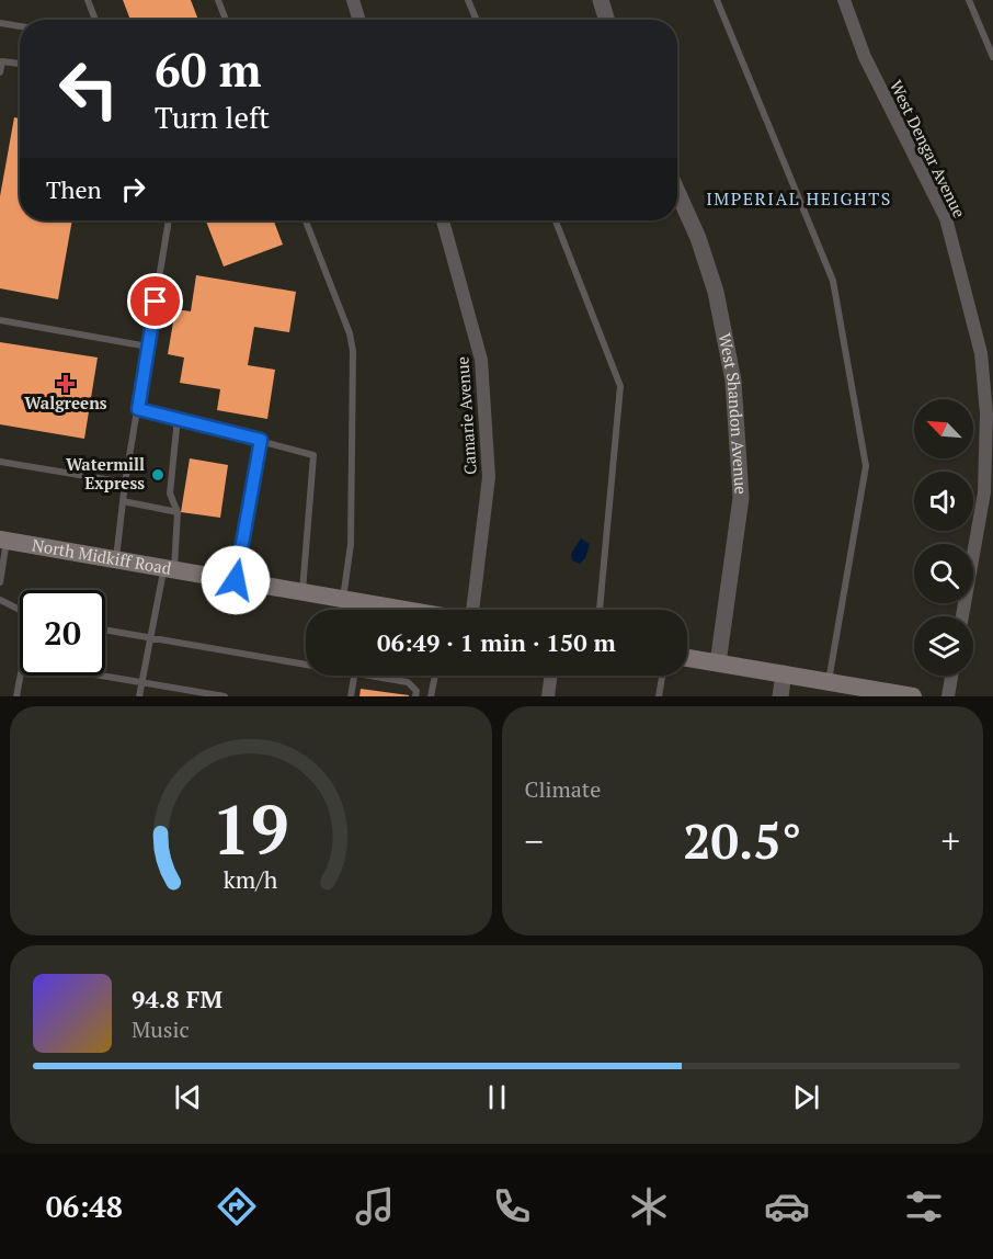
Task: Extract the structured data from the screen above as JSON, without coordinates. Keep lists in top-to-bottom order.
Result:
{
  "streets": {
    "main road": ["North Midkiff Road"],
    "street": ["West Dengar Avenue", "West Shandon Avenue", "Camarie Avenue"]
  },
  "districts": ["IMPERIAL HEIGHTS"],
  "places": {
    "health": ["Walgreens"],
    "other": ["Watermill Express"]
  },
  "north": "top left",
  "page": {
    "turn": ["60 m", "Turn left"],
    "then": "Then",
    "limit": "20",
    "trip": "06:49 · 1 min · 150 m",
    "tile": "Climate",
    "heat": ["−", "20.5°", "+"],
    "song": ["94.8 FM", "Music"],
    "tabs": "06:48",
    "gauge": ["19", "km/h"]
  }
}
